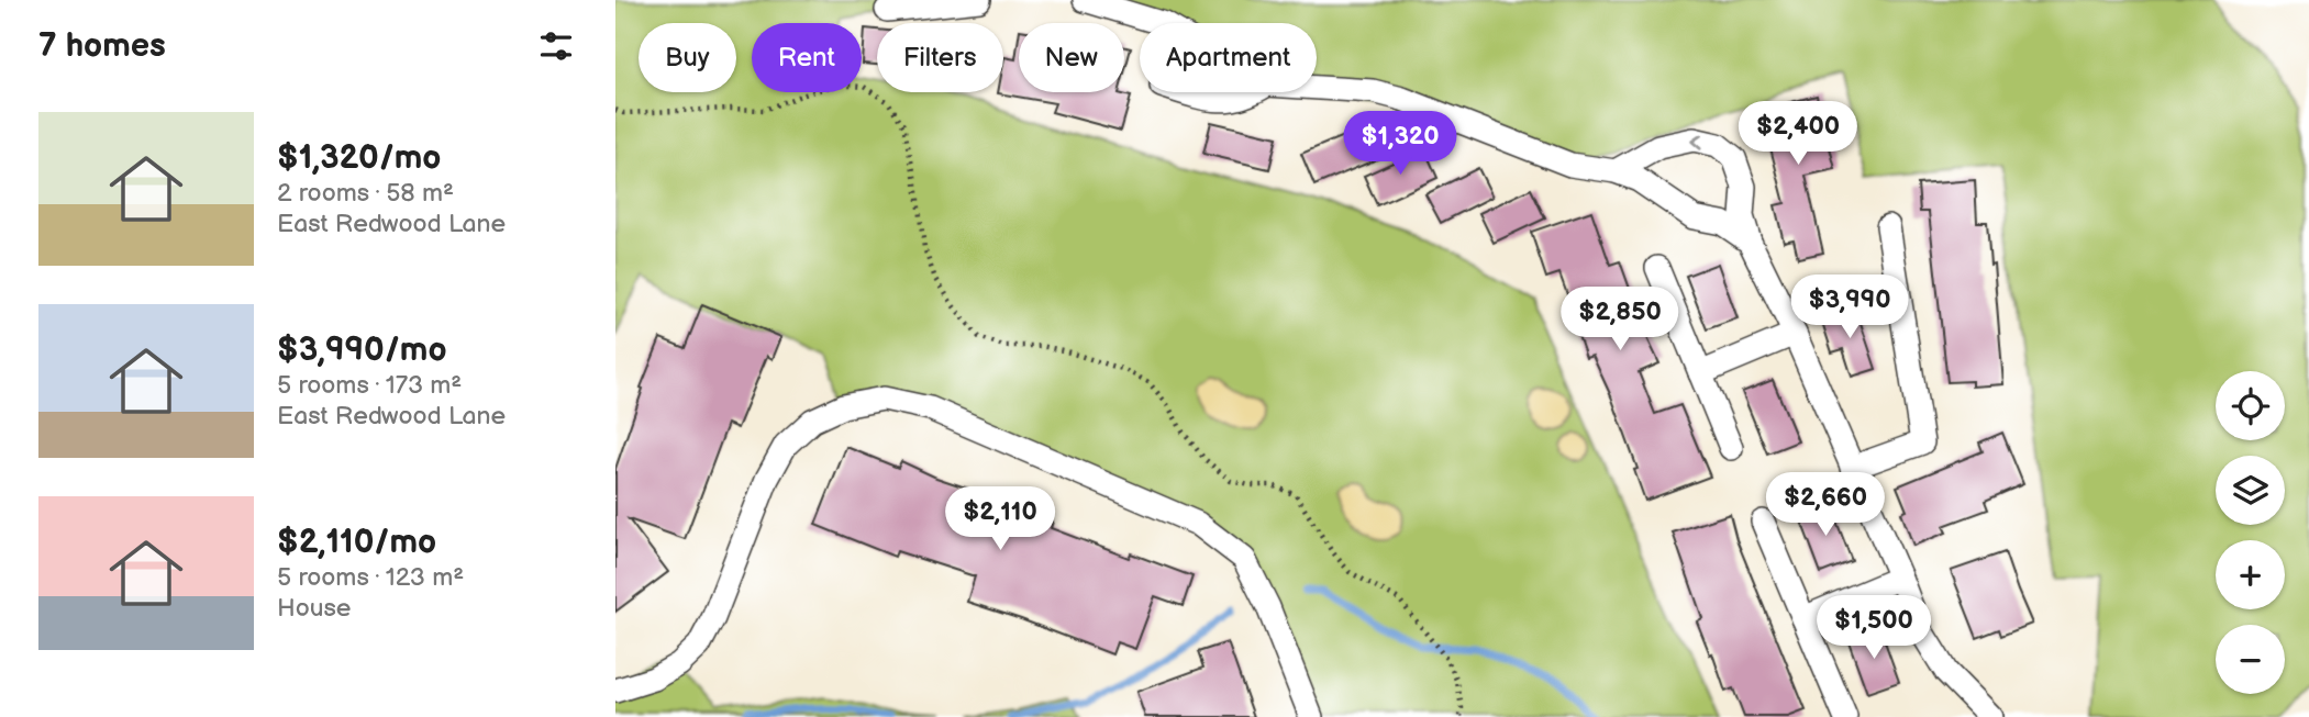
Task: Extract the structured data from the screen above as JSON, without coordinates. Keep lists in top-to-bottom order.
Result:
{
  "page": {
    "heading": "7 homes",
    "chip": [
      "Buy",
      "Rent",
      "Filters",
      "New",
      "Apartment"
    ],
    "list": [
      {
        "name": "$1,320/mo",
        "note": "2 rooms · 58 m² · East Redwood Lane"
      },
      {
        "name": "$3,990/mo",
        "note": "5 rooms · 173 m² · East Redwood Lane"
      },
      {
        "name": "$2,110/mo",
        "note": "5 rooms · 123 m² · House"
      }
    ],
    "price": [
      "$2,400",
      "$1,320",
      "$3,990",
      "$2,850",
      "$2,660",
      "$2,110",
      "$1,500"
    ],
    "map_buttons": ["+", "−"]
  }
}
